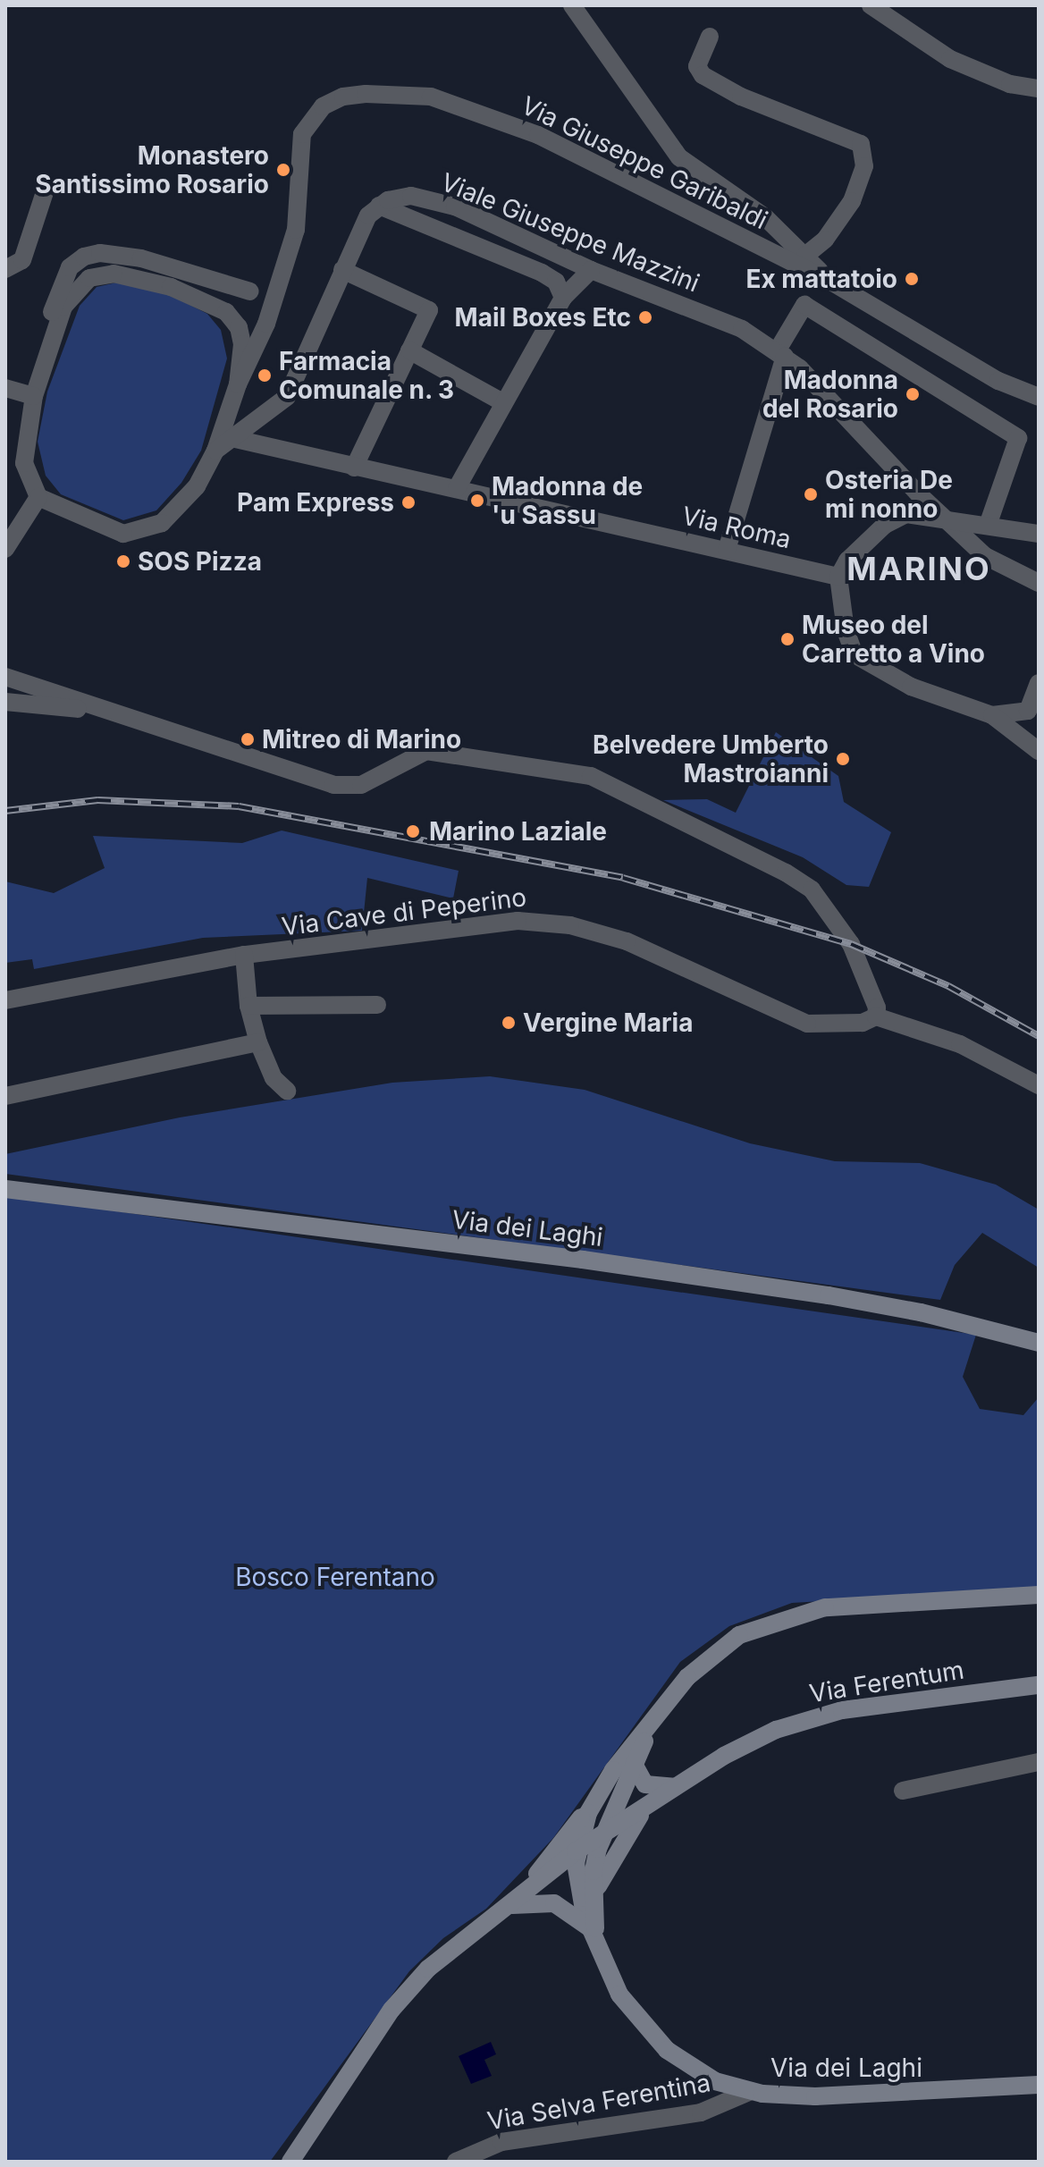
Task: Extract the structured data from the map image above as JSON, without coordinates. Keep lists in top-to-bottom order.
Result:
{
  "streets": {
    "main road": ["Via dei Laghi", "Via Ferentum"],
    "street": [
      "Via Giuseppe Garibaldi",
      "Viale Giuseppe Mazzini",
      "Via Roma",
      "Via Cave di Peperino",
      "Via Selva Ferentina"
    ]
  },
  "crossings": [
    ["Via dei Laghi", "Via Ferentum"],
    ["Via dei Laghi", "Via Selva Ferentina"]
  ],
  "districts": ["MARINO"],
  "parks": ["Bosco Ferentano"],
  "places": [
    "Monastero Santissimo Rosario",
    "Ex mattatoio",
    "Mail Boxes Etc",
    "Farmacia Comunale n. 3",
    "Madonna del Rosario",
    "Osteria De mi nonno",
    "Madonna de 'u Sassu",
    "Pam Express",
    "SOS Pizza",
    "Museo del Carretto a Vino",
    "Mitreo di Marino",
    "Belvedere Umberto Mastroianni",
    "Marino Laziale",
    "Vergine Maria"
  ]
}
